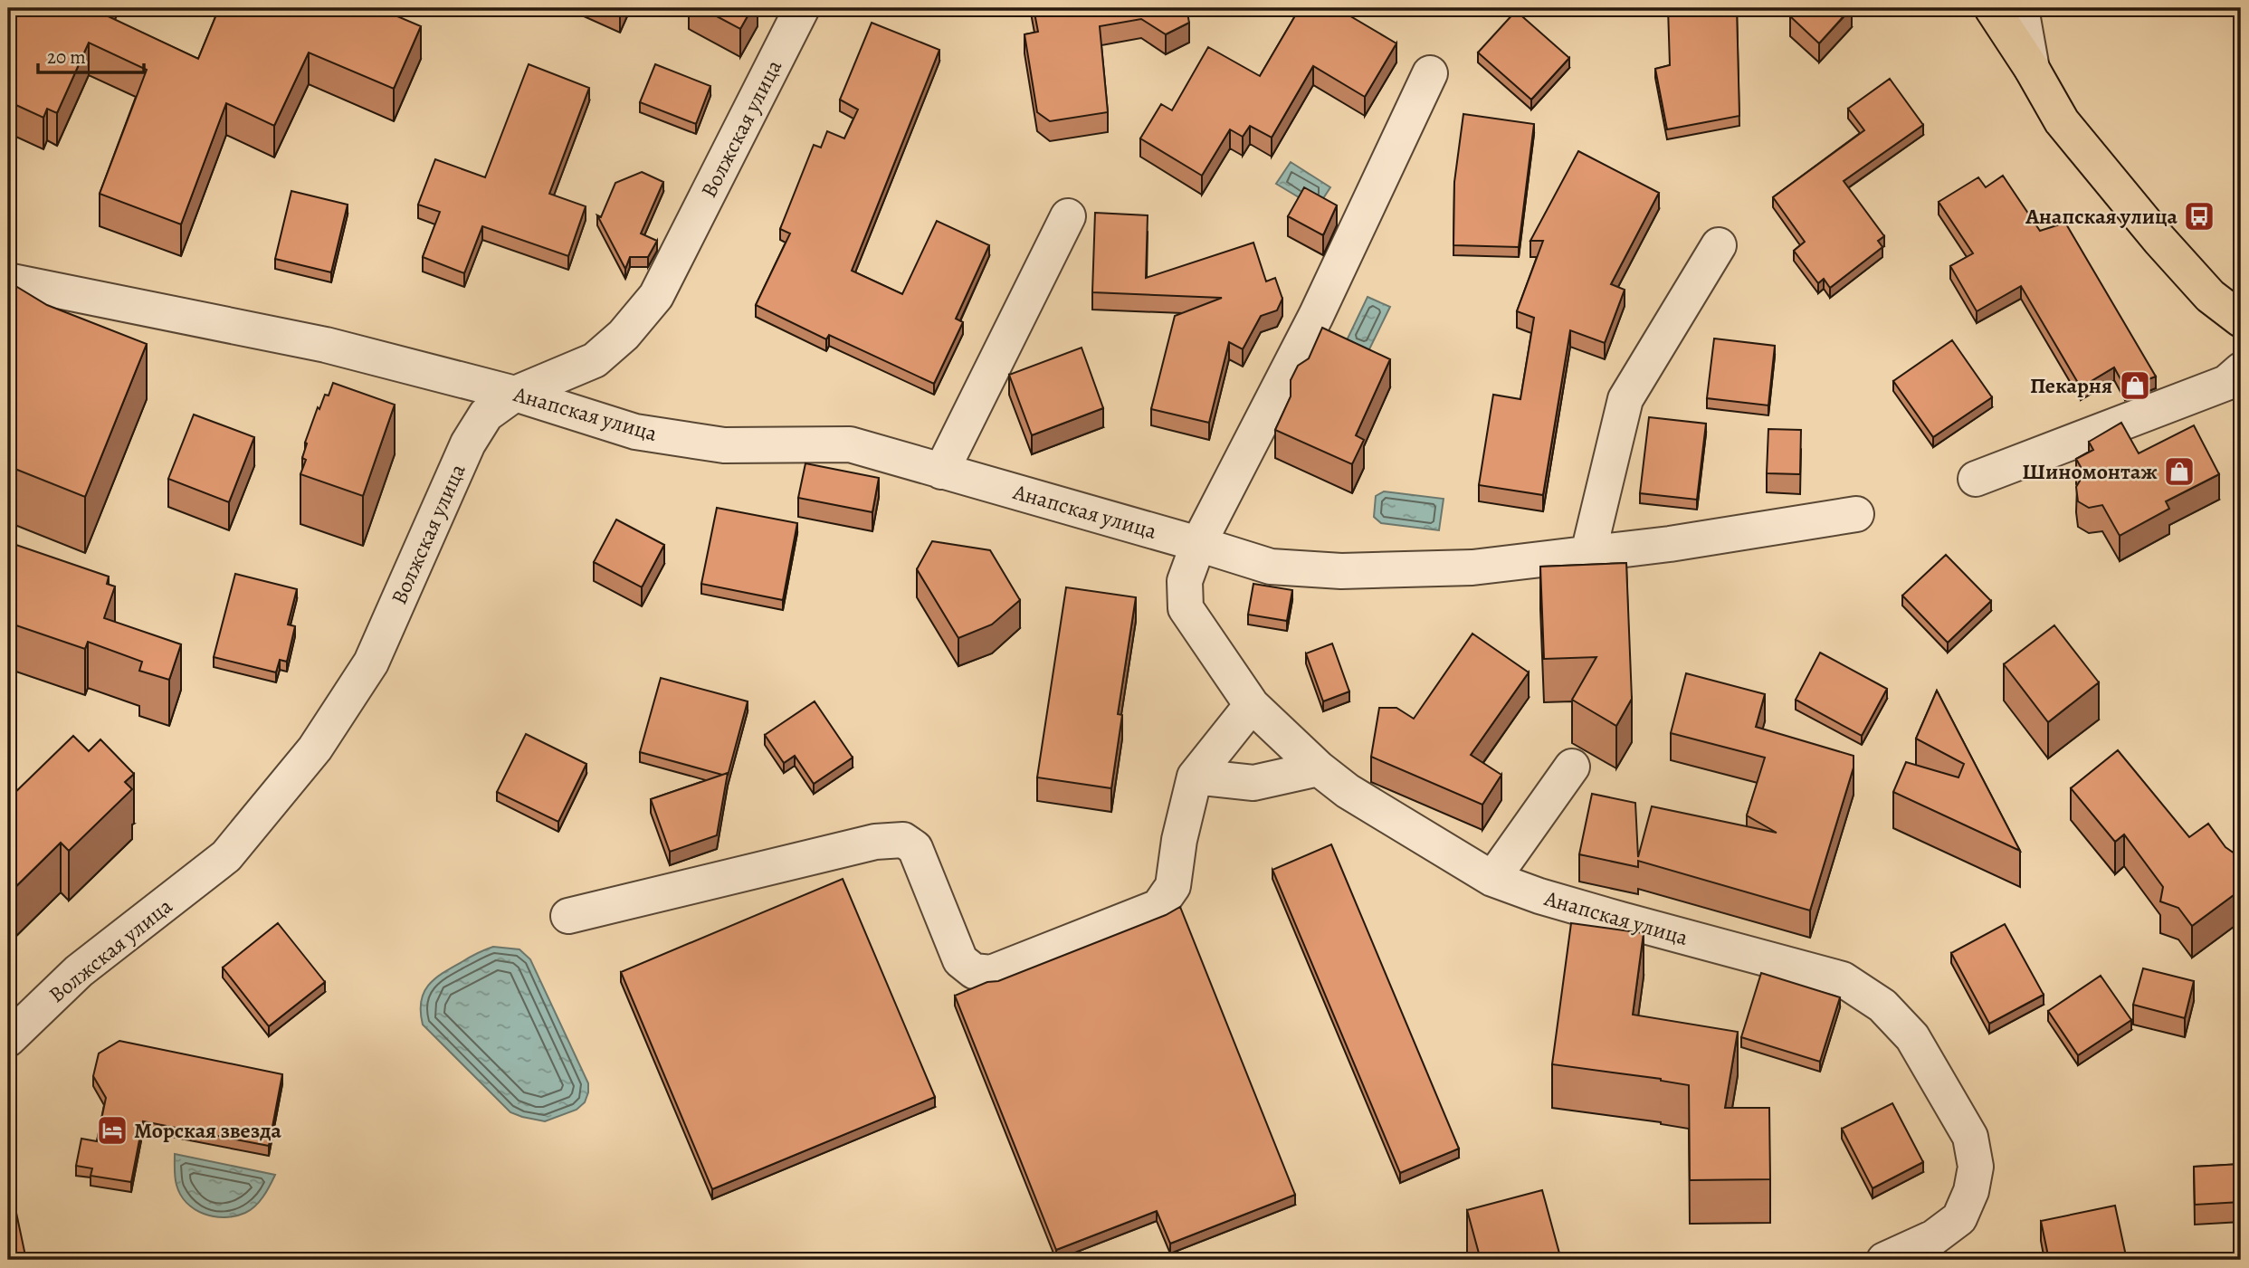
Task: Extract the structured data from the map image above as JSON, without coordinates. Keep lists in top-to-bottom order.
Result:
{
  "streets": {
    "street": ["Волжская улица", "Анапская улица"]
  },
  "crossings": [
    ["Волжская улица", "Анапская улица"]
  ],
  "places": {
    "bus stop": ["Анапская улица"],
    "shop": ["Пекарня", "Шиномонтаж"],
    "hotel": ["Морская звезда"]
  },
  "scale_bar": "20 m"
}
